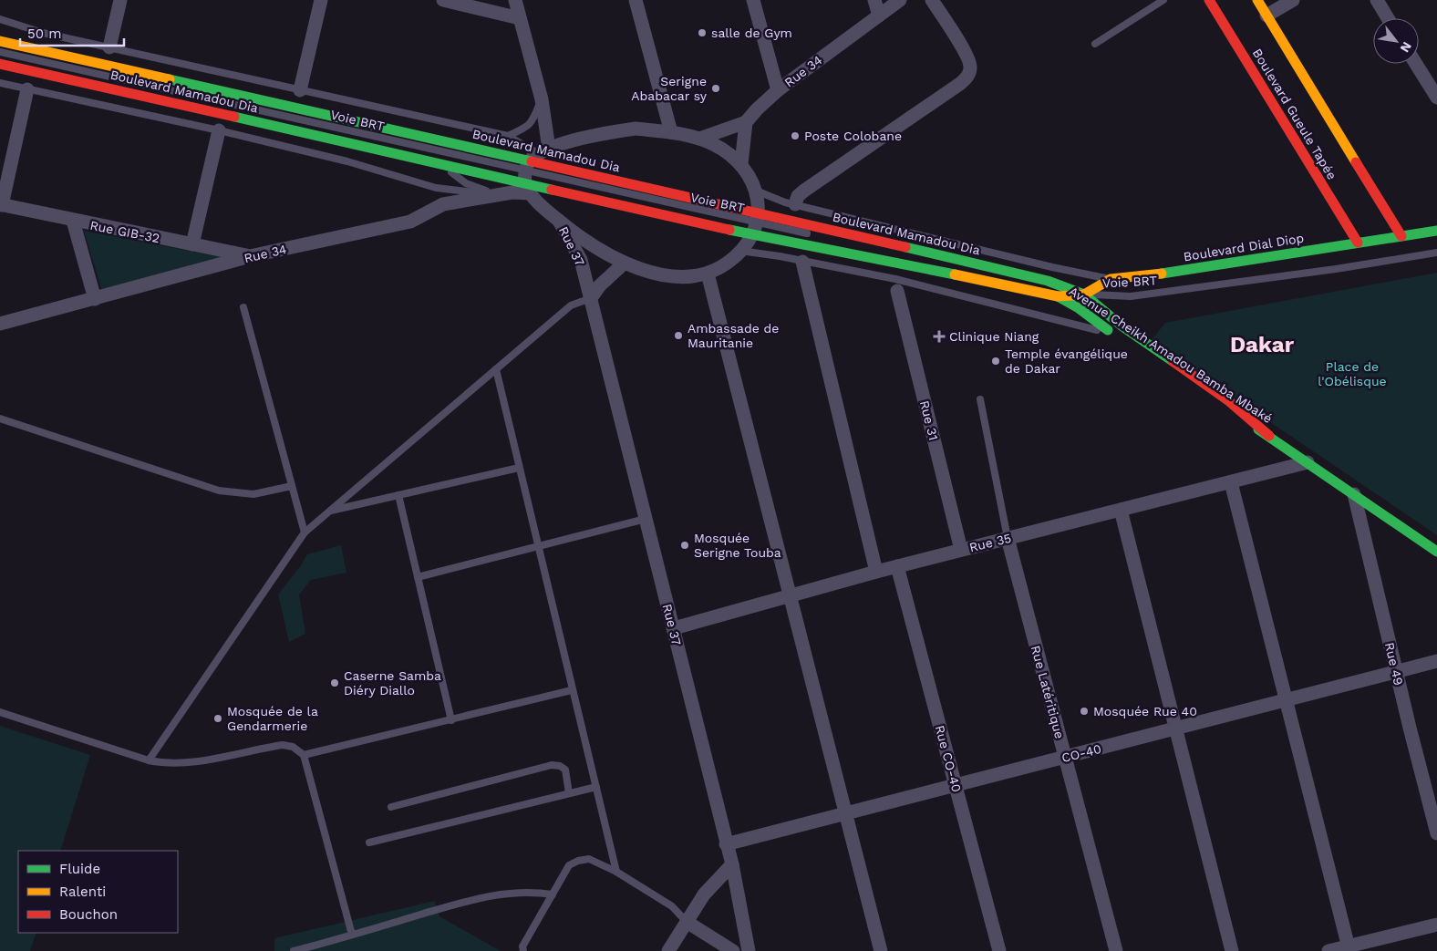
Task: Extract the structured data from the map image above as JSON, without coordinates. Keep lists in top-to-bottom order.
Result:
{
  "streets": {
    "street": [
      "Rue 34",
      "Boulevard Mamadou Dia",
      "Boulevard Gueule Tapée",
      "Rue GIB-32",
      "Rue 37",
      "Boulevard Dial Diop",
      "Avenue Cheikh Amadou Bamba Mbaké",
      "Rue 31",
      "Rue 35",
      "Rue 49",
      "Rue Latéritique",
      "CO-40",
      "Rue CO-40"
    ],
    "lane": ["Voie BRT"]
  },
  "crossings": [
    ["Rue 34", "Boulevard Mamadou Dia"],
    ["Rue 34", "Voie BRT"],
    ["Rue 34", "Rue GIB-32"],
    ["Boulevard Mamadou Dia", "Voie BRT"],
    ["Boulevard Mamadou Dia", "Boulevard Dial Diop"],
    ["Boulevard Mamadou Dia", "Avenue Cheikh Amadou Bamba Mbaké"],
    ["Boulevard Gueule Tapée", "Boulevard Dial Diop"],
    ["Voie BRT", "Boulevard Dial Diop"],
    ["Voie BRT", "Avenue Cheikh Amadou Bamba Mbaké"],
    ["Rue 37", "Rue 35"],
    ["Rue 37", "CO-40"],
    ["Boulevard Dial Diop", "Avenue Cheikh Amadou Bamba Mbaké"],
    ["Avenue Cheikh Amadou Bamba Mbaké", "Rue 35"],
    ["Avenue Cheikh Amadou Bamba Mbaké", "Rue 49"],
    ["Rue 31", "Rue 35"],
    ["Rue 35", "Rue Latéritique"],
    ["Rue 35", "Rue CO-40"],
    ["Rue 49", "CO-40"],
    ["Rue Latéritique", "CO-40"],
    ["CO-40", "Rue CO-40"]
  ],
  "districts": ["Dakar"],
  "parks": ["Place de l'Obélisque"],
  "places": {
    "other": [
      "salle de Gym",
      "Serigne Ababacar sy",
      "Poste Colobane",
      "Ambassade de Mauritanie",
      "Temple évangélique de Dakar",
      "Mosquée Serigne Touba",
      "Caserne Samba Diéry Diallo",
      "Mosquée Rue 40",
      "Mosquée de la Gendarmerie"
    ],
    "health": ["Clinique Niang"]
  },
  "legend": ["Fluide", "Ralenti", "Bouchon"],
  "scale_bar": "50 m",
  "north": "bottom right"
}
